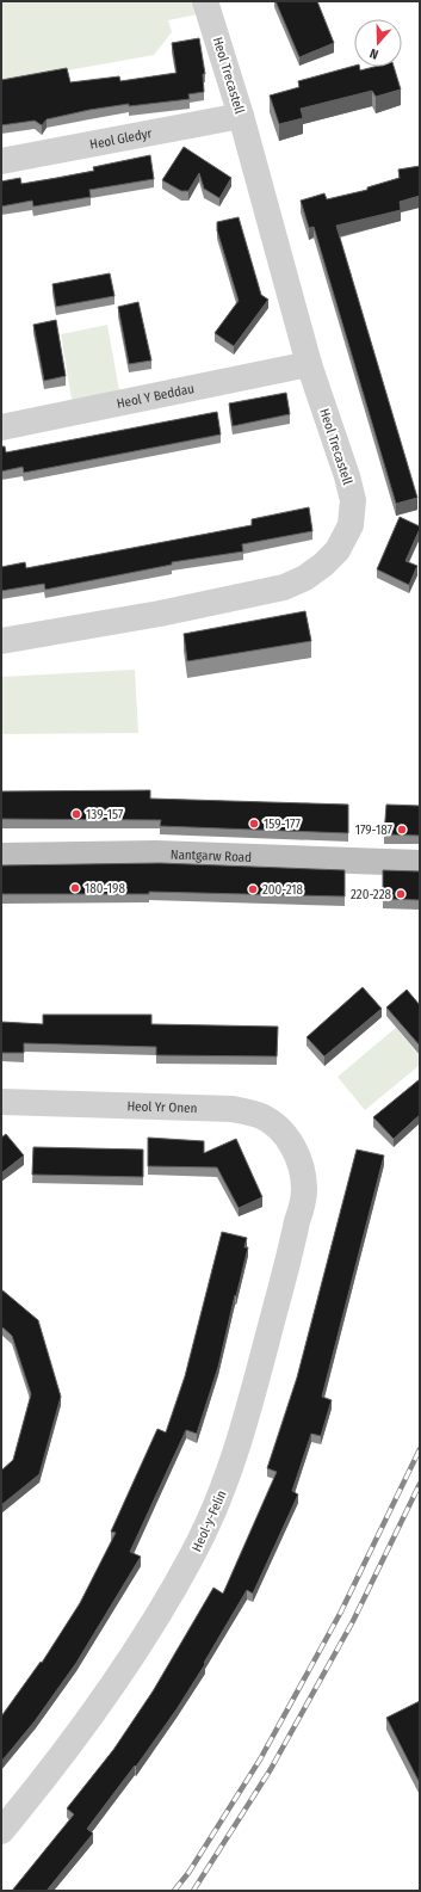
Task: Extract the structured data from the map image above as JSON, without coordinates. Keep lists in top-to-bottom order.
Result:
{
  "streets": {
    "main road": ["Nantgarw Road"],
    "street": [
      "Heol Trecastell",
      "Heol Gledyr",
      "Heol Y Beddau",
      "Heol Yr Onen",
      "Heol-y-Felin"
    ]
  },
  "crossings": [
    ["Heol Trecastell", "Heol Gledyr"],
    ["Heol Trecastell", "Heol Y Beddau"],
    ["Heol Yr Onen", "Heol-y-Felin"]
  ],
  "places": [
    "139-157",
    "159-177",
    "179-187",
    "180-198",
    "200-218",
    "220-228"
  ],
  "north": "bottom"
}
